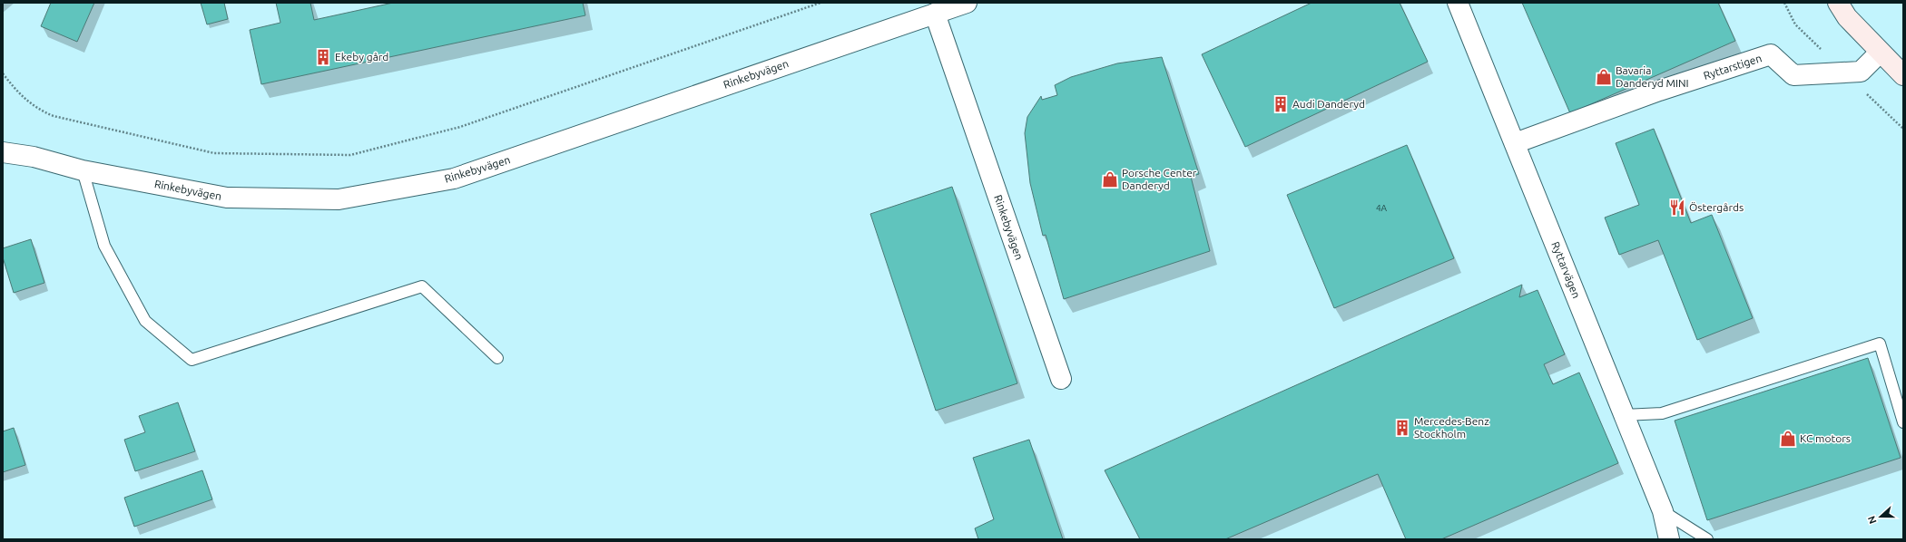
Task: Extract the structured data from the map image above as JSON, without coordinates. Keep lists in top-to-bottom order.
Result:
{
  "streets": {
    "street": ["Ryttarstigen", "Rinkebyvägen", "Ryttarvägen"]
  },
  "crossings": [
    ["Ryttarstigen", "Ryttarvägen"]
  ],
  "places": {
    "building": ["Ekeby gård", "Audi Danderyd", "Mercedes-Benz Stockholm"],
    "shop": ["Bavaria Danderyd MINI", "Porsche Center Danderyd", "KC motors"],
    "restaurant": ["Östergårds"]
  },
  "house_numbers": ["4A"],
  "north": "left"
}
